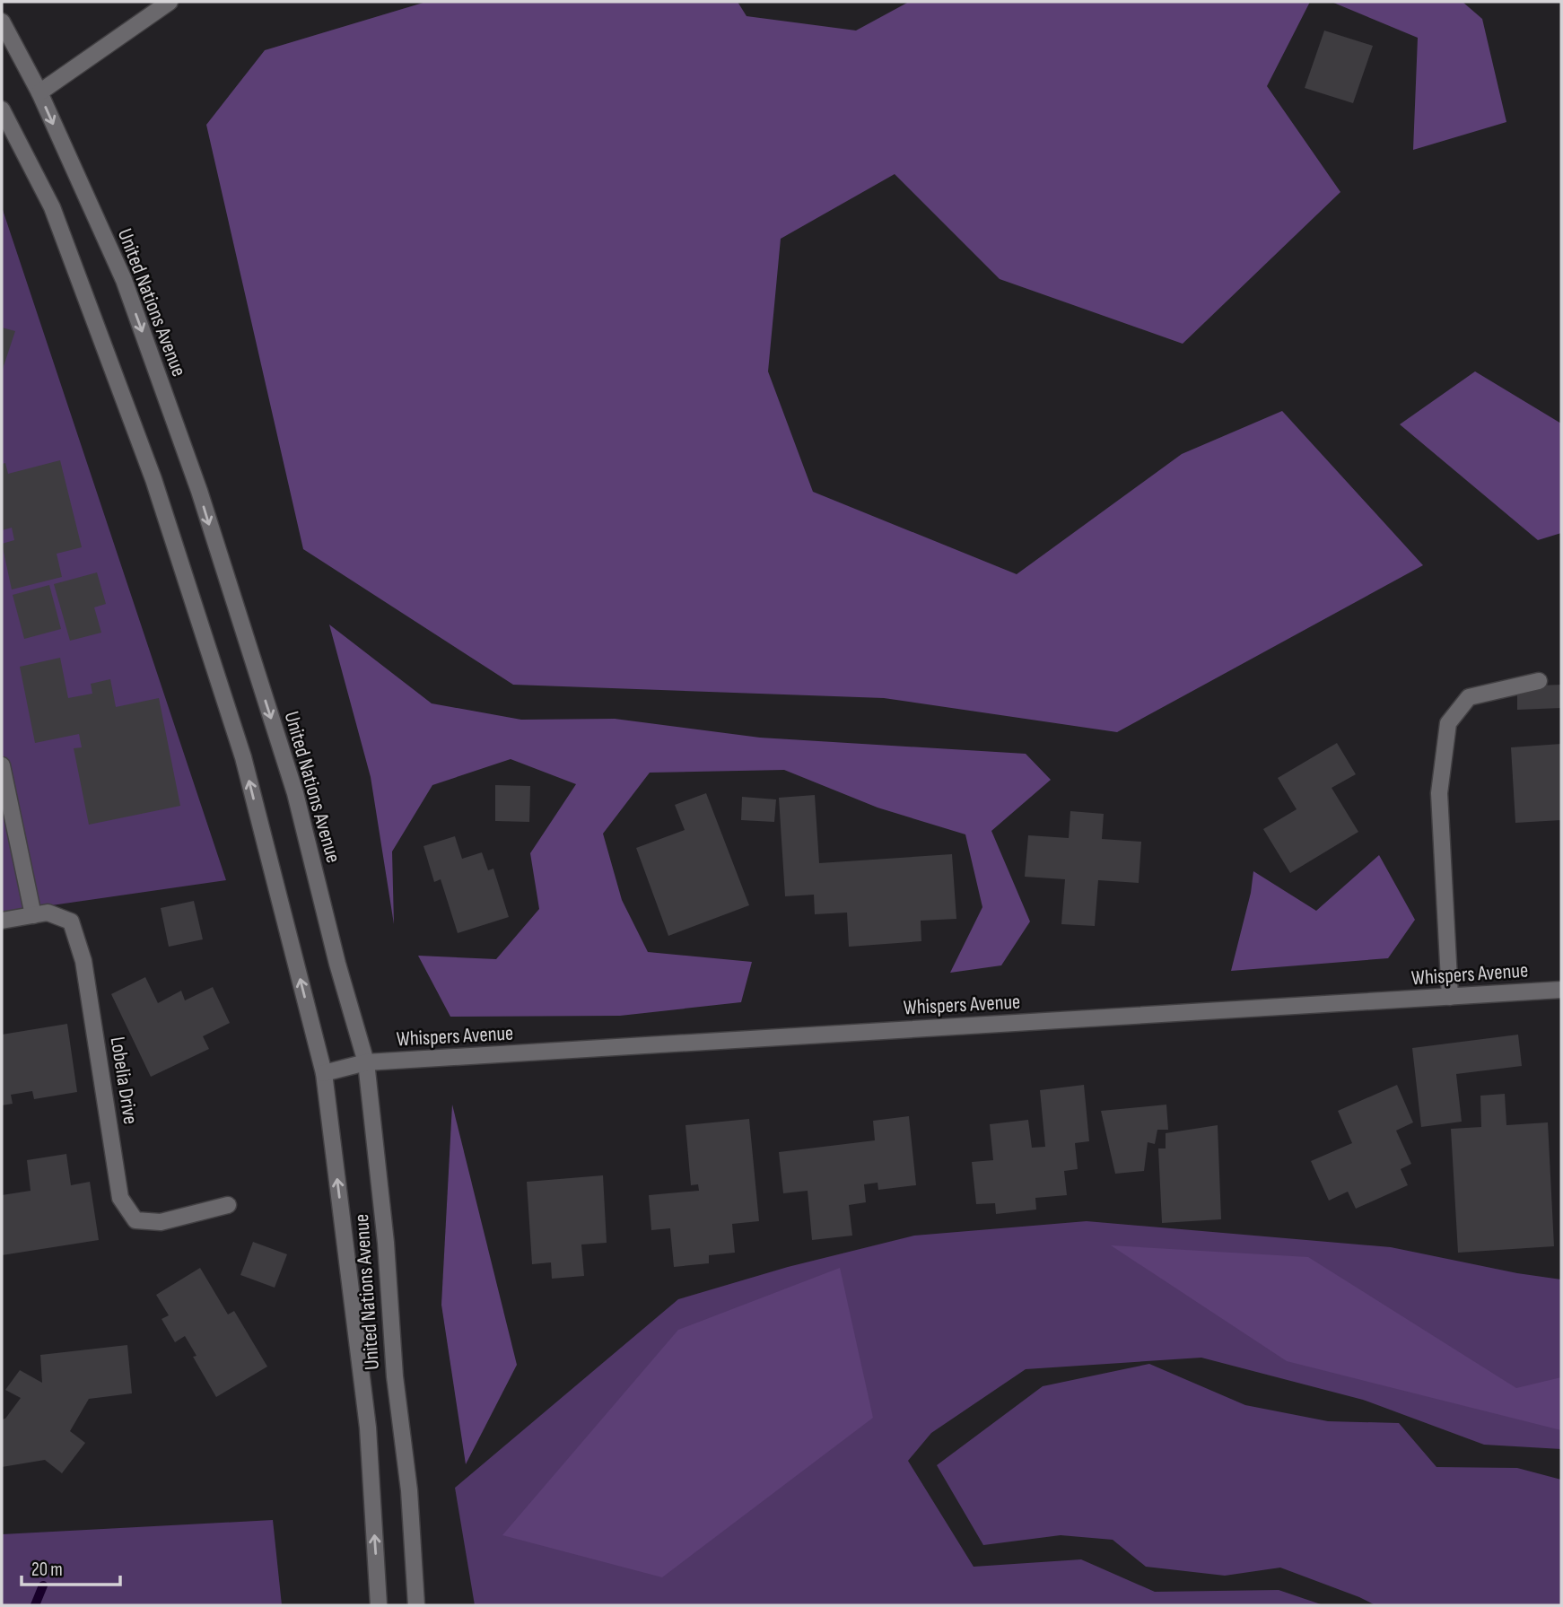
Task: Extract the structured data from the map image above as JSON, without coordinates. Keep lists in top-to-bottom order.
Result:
{
  "streets": {
    "street": ["United Nations Avenue", "Whispers Avenue", "Lobelia Drive"]
  },
  "crossings": [
    ["United Nations Avenue", "Whispers Avenue"]
  ],
  "scale_bar": "20 m"
}
